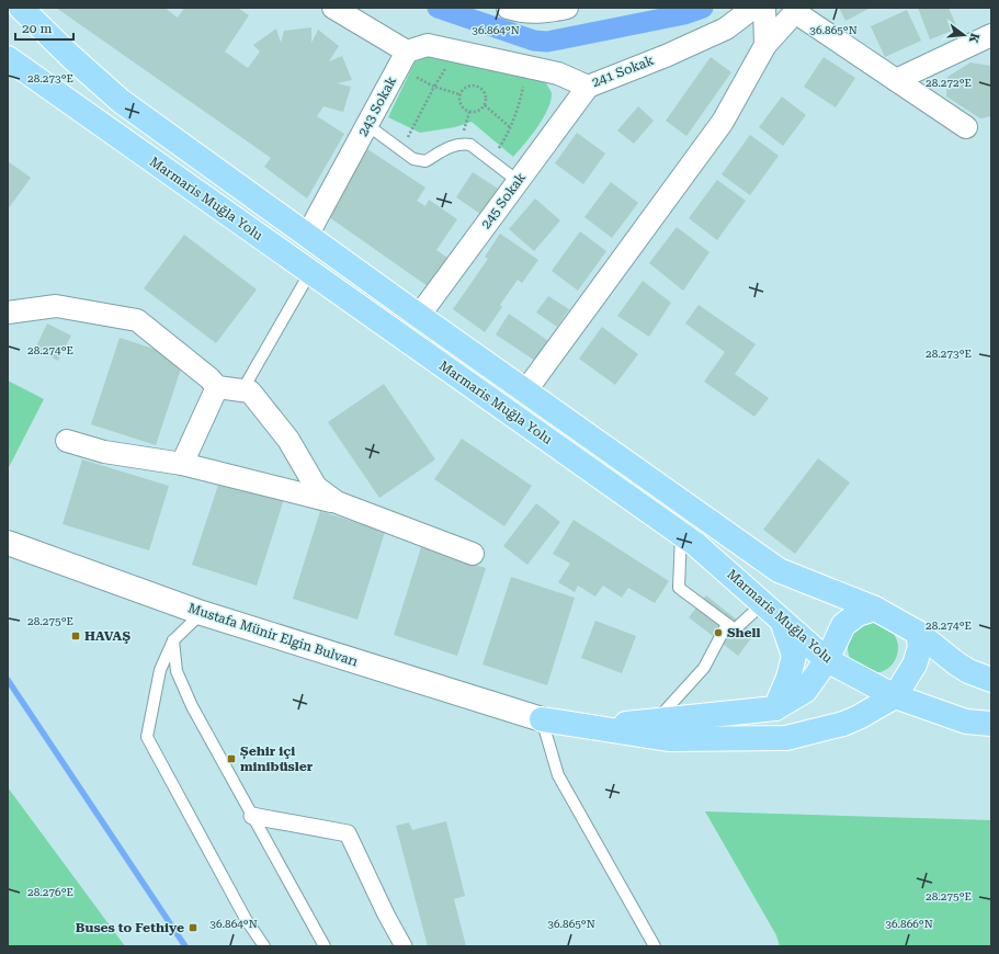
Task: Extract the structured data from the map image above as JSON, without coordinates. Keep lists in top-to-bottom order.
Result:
{
  "streets": {
    "highway": ["Marmaris Muğla Yolu"],
    "street": [
      "241 Sokak",
      "243 Sokak",
      "245 Sokak",
      "Mustafa Münir Elgin Bulvarı"
    ]
  },
  "crossings": [
    ["241 Sokak", "243 Sokak"],
    ["241 Sokak", "245 Sokak"]
  ],
  "places": {
    "other": ["Shell"],
    "transit": ["HAVAŞ", "Șehir içi minibüsler", "Buses to Fethiye"]
  },
  "scale_bar": "20 m",
  "north": "right",
  "coordinates": [
    "36.864°N",
    "36.865°N",
    "28.273°E",
    "28.272°E",
    "28.274°E",
    "28.275°E",
    "28.276°E",
    "36.866°N"
  ]
}
